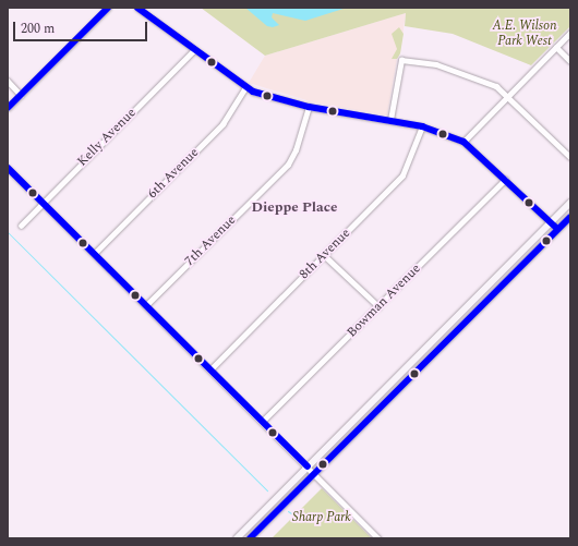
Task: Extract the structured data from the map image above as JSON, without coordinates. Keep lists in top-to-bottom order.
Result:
{
  "streets": {
    "street": [
      "Kelly Avenue",
      "6th Avenue",
      "7th Avenue",
      "8th Avenue",
      "Bowman Avenue"
    ]
  },
  "districts": ["Dieppe Place"],
  "parks": ["A.E. Wilson Park West", "Sharp Park"],
  "scale_bar": "200 m"
}
